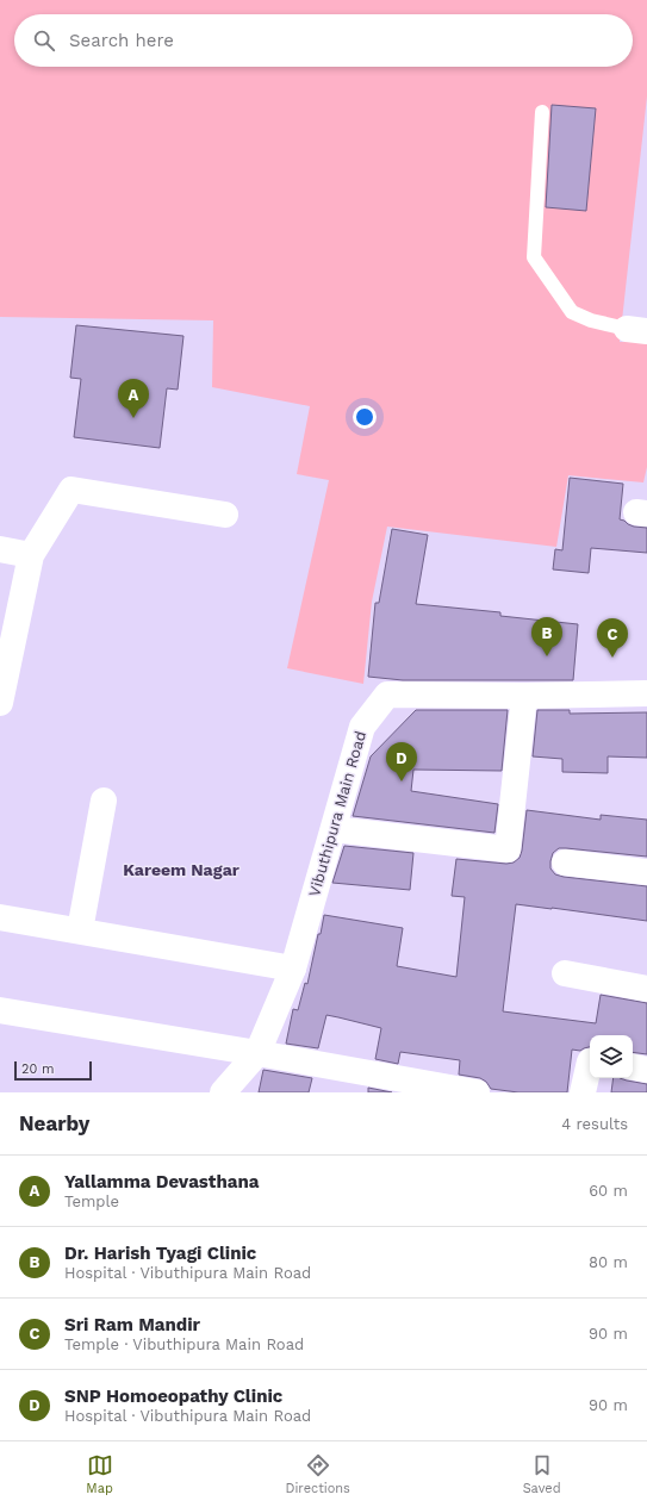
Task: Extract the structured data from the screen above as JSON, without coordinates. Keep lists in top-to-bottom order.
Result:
{
  "streets": {
    "street": ["Vibuthipura Main Road"]
  },
  "districts": ["Kareem Nagar"],
  "scale_bar": "20 m",
  "page": {
    "search": "Search here",
    "pins": [
      "A",
      "B",
      "C",
      "D"
    ],
    "scale": "20 m",
    "heading": ["Nearby", "4 results"],
    "list": [
      {
        "mark": "A",
        "name": "Yallamma Devasthana",
        "note": "Temple",
        "value": "60 m"
      },
      {
        "mark": "B",
        "name": "Dr. Harish Tyagi Clinic",
        "note": "Hospital · Vibuthipura Main Road",
        "value": "80 m"
      },
      {
        "mark": "C",
        "name": "Sri Ram Mandir",
        "note": "Temple · Vibuthipura Main Road",
        "value": "90 m"
      },
      {
        "mark": "D",
        "name": "SNP Homoeopathy Clinic",
        "note": "Hospital · Vibuthipura Main Road",
        "value": "90 m"
      }
    ],
    "nav": ["Map", "Directions", "Saved"]
  }
}
